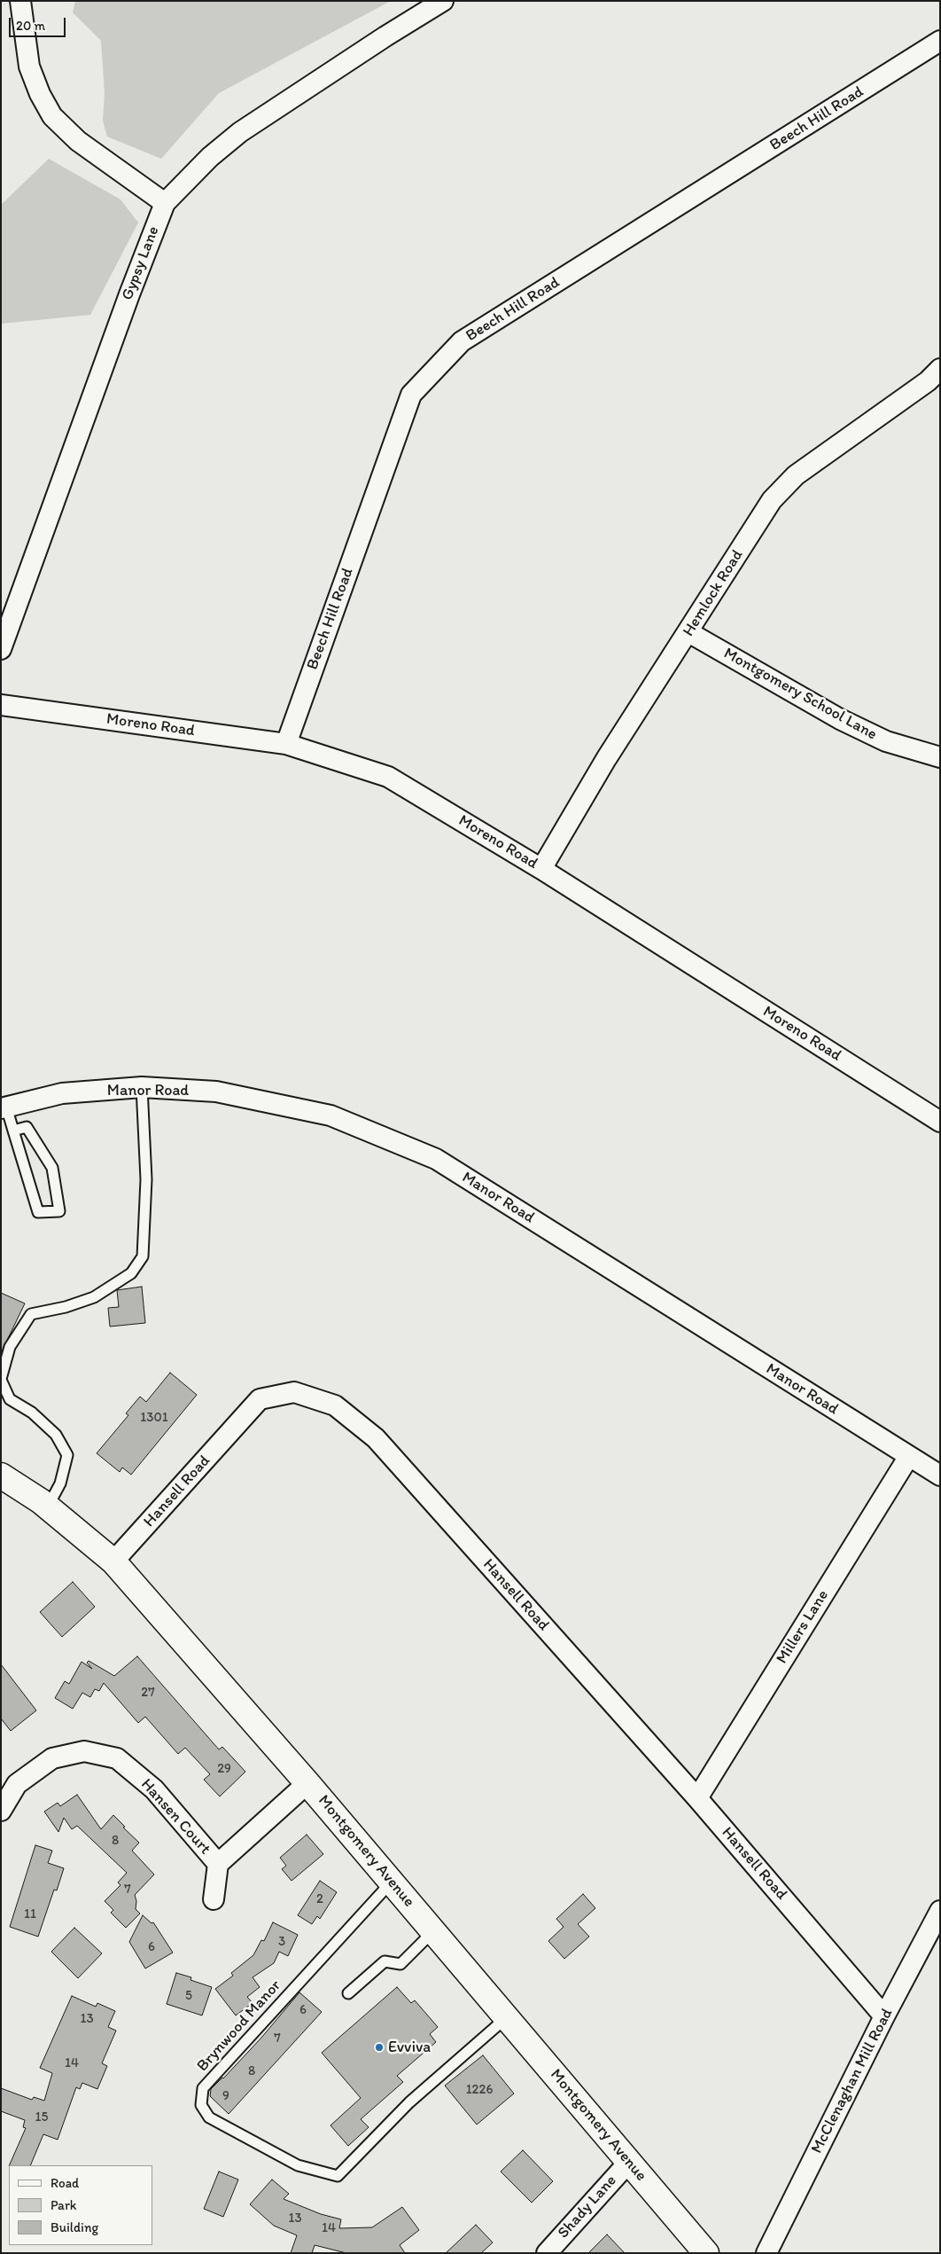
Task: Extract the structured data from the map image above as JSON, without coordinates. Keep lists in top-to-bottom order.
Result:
{
  "streets": {
    "main road": ["Montgomery Avenue"],
    "street": [
      "Beech Hill Road",
      "Gypsy Lane",
      "Hemlock Road",
      "Montgomery School Lane",
      "Moreno Road",
      "Manor Road",
      "Hansell Road",
      "Millers Lane",
      "Hansen Court",
      "McClenaghan Mill Road",
      "Shady Lane"
    ],
    "lane": ["Brynwood Manor"]
  },
  "crossings": [
    ["Beech Hill Road", "Moreno Road"],
    ["Hemlock Road", "Montgomery School Lane"],
    ["Hemlock Road", "Moreno Road"],
    ["Manor Road", "Millers Lane"],
    ["Hansell Road", "Millers Lane"],
    ["Hansell Road", "Montgomery Avenue"],
    ["Hansell Road", "McClenaghan Mill Road"],
    ["Hansen Court", "Montgomery Avenue"],
    ["Montgomery Avenue", "Brynwood Manor"],
    ["Montgomery Avenue", "Shady Lane"]
  ],
  "places": ["Evviva"],
  "house_numbers": [
    "1301",
    "27",
    "29",
    "8",
    "7",
    "2",
    "11",
    "3",
    "6",
    "5",
    "6",
    "13",
    "7",
    "14",
    "8",
    "1226",
    "9",
    "15",
    "13",
    "14"
  ],
  "legend": ["Road", "Park", "Building"],
  "scale_bar": "20 m"
}
